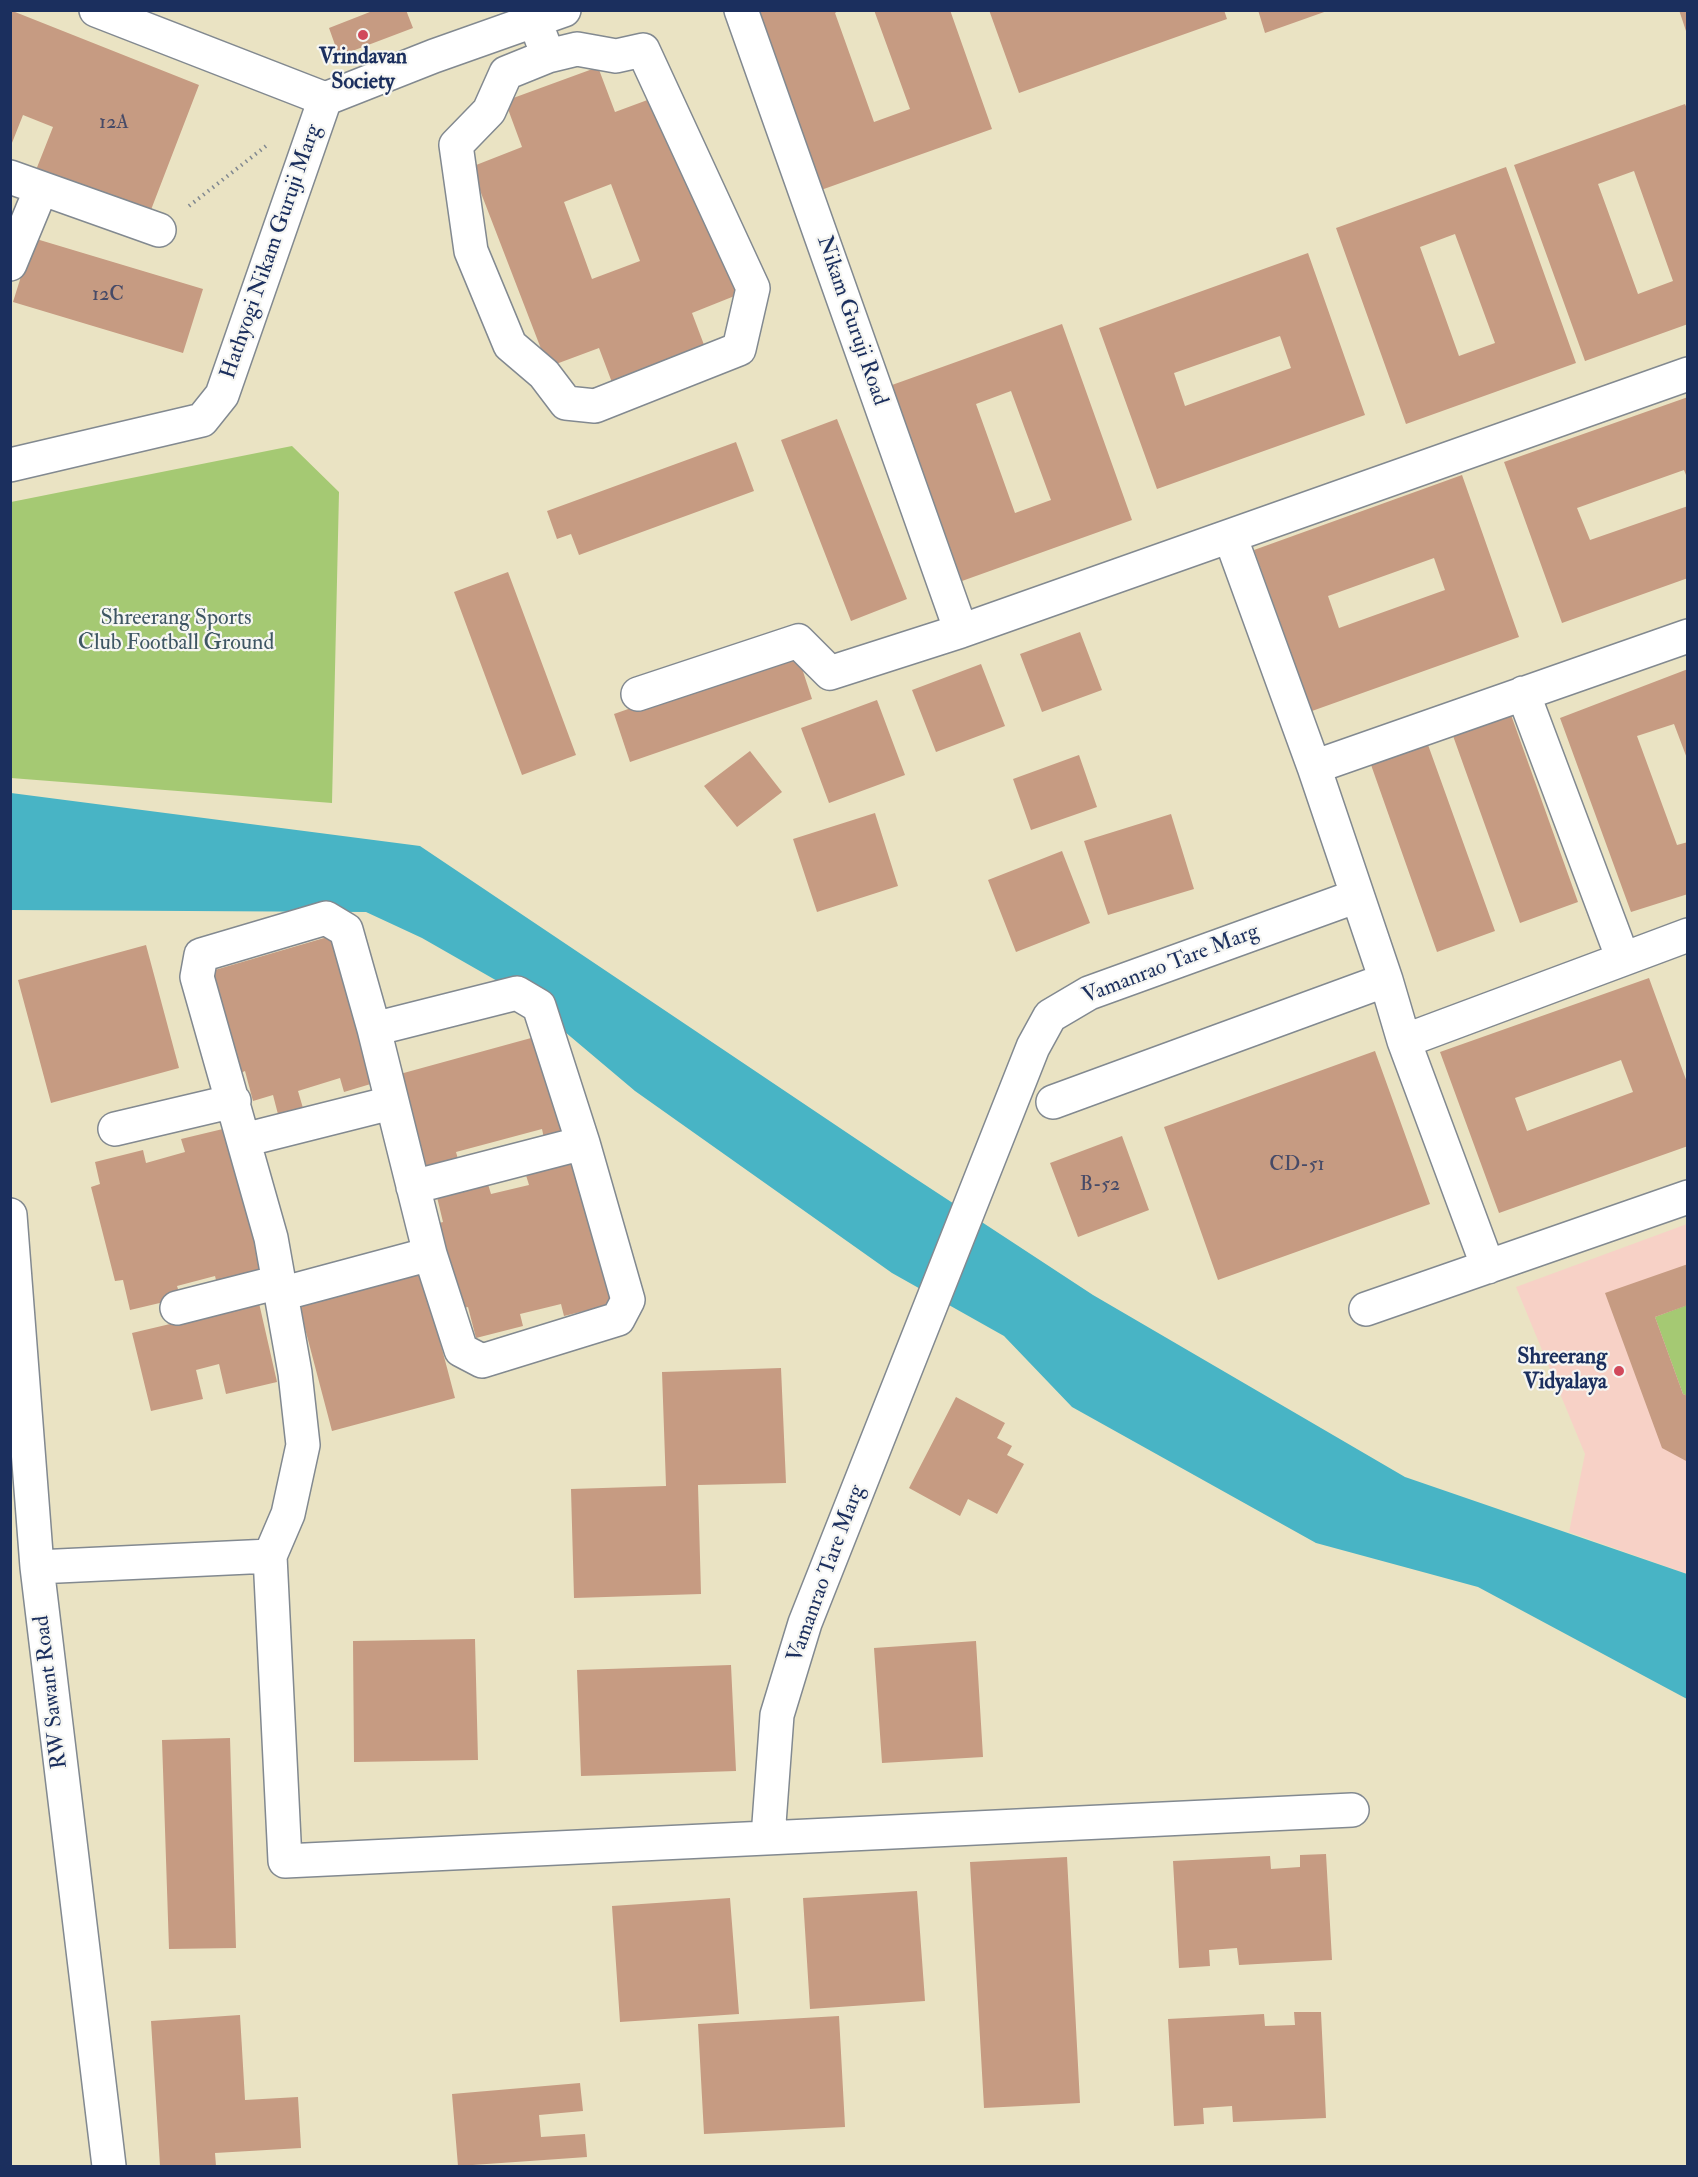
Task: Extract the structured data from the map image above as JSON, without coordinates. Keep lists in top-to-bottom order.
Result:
{
  "streets": {
    "street": [
      "Hathyogi Nikam Guruji Marg",
      "Nikam Guruji Road",
      "Vamanrao Tare Marg",
      "RW Sawant Road"
    ]
  },
  "parks": ["Shreerang Sports Club Football Ground"],
  "places": ["Vrindavan Society", "Shreerang Vidyalaya"],
  "house_numbers": [
    "12A",
    "12C",
    "CD-51",
    "B-52"
  ]
}
